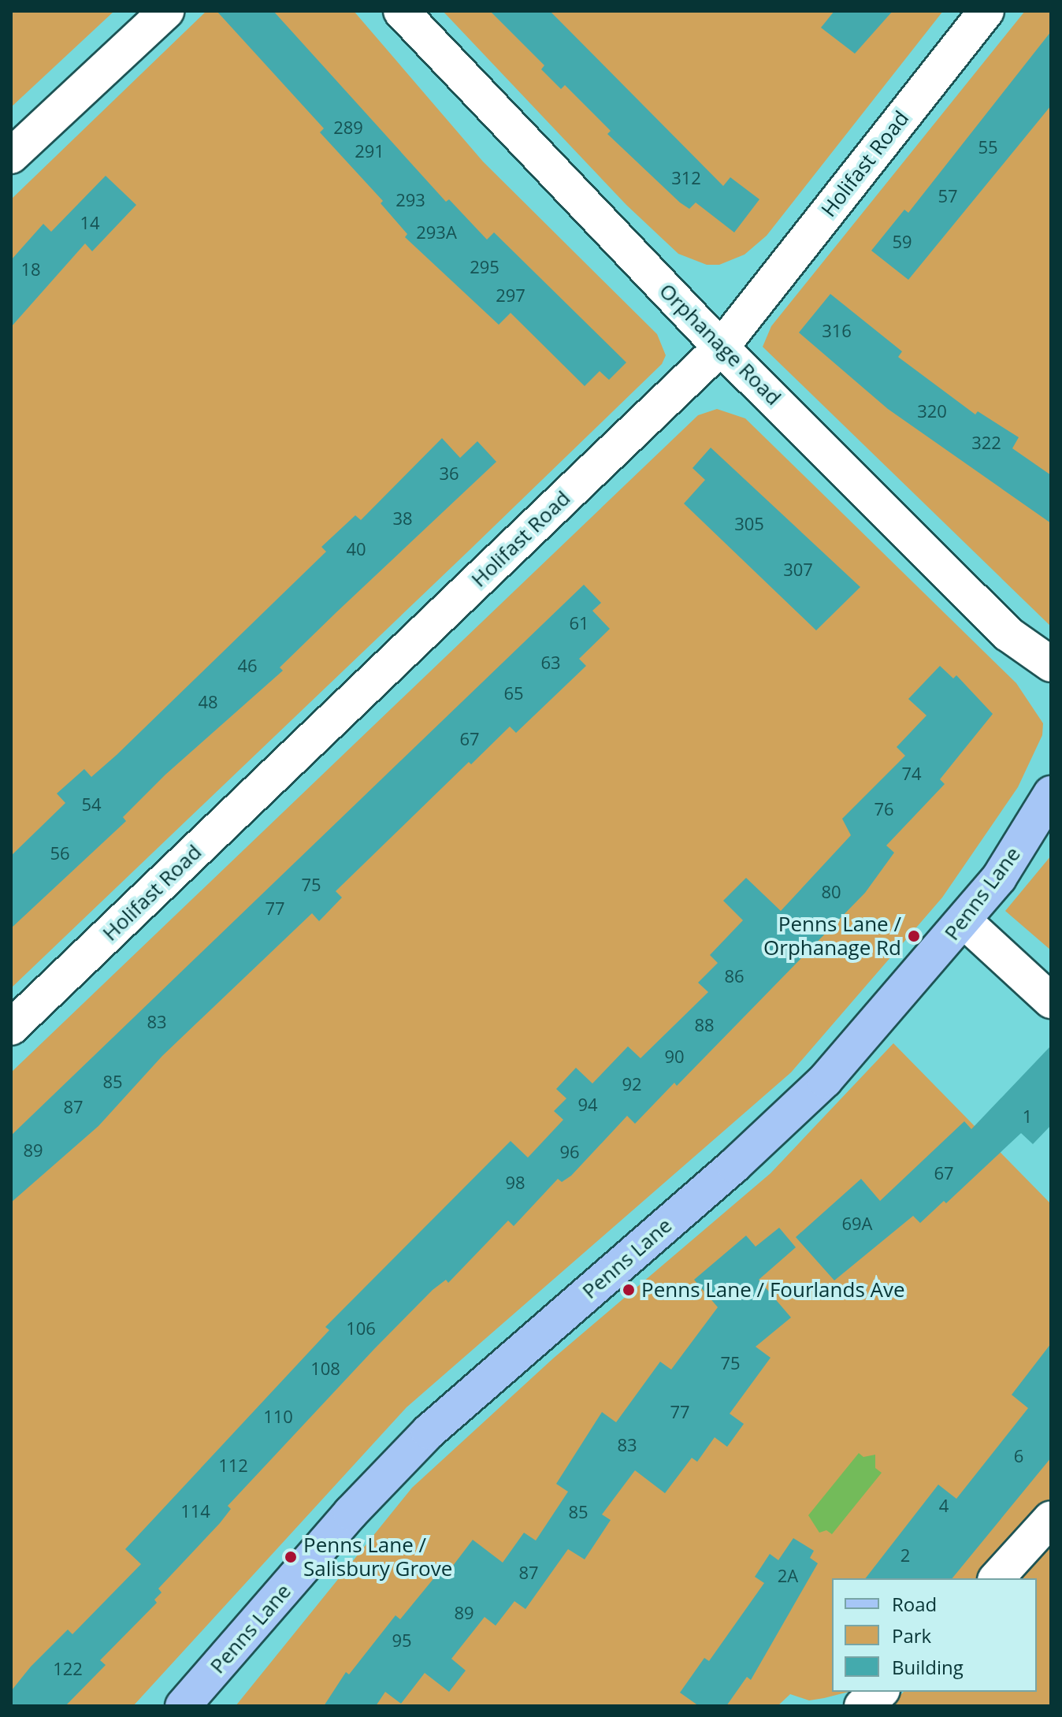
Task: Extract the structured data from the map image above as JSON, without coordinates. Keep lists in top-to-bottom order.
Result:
{
  "streets": {
    "main road": ["Penns Lane"],
    "street": ["Holifast Road", "Orphanage Road"]
  },
  "crossings": [
    ["Holifast Road", "Orphanage Road"]
  ],
  "places": ["Penns Lane / Orphanage Rd", "Penns Lane / Fourlands Ave", "Penns Lane / Salisbury Grove"],
  "house_numbers": [
    "289",
    "55",
    "291",
    "312",
    "57",
    "293",
    "14",
    "293A",
    "59",
    "295",
    "18",
    "297",
    "316",
    "320",
    "322",
    "36",
    "38",
    "305",
    "40",
    "307",
    "61",
    "63",
    "46",
    "65",
    "48",
    "67",
    "74",
    "54",
    "76",
    "56",
    "75",
    "80",
    "77",
    "86",
    "83",
    "88",
    "90",
    "85",
    "92",
    "94",
    "87",
    "1",
    "89",
    "96",
    "67",
    "98",
    "69A",
    "106",
    "75",
    "108",
    "77",
    "110",
    "83",
    "6",
    "112",
    "4",
    "114",
    "85",
    "2",
    "87",
    "2A",
    "89",
    "95",
    "122"
  ],
  "legend": ["Road", "Park", "Building"]
}
